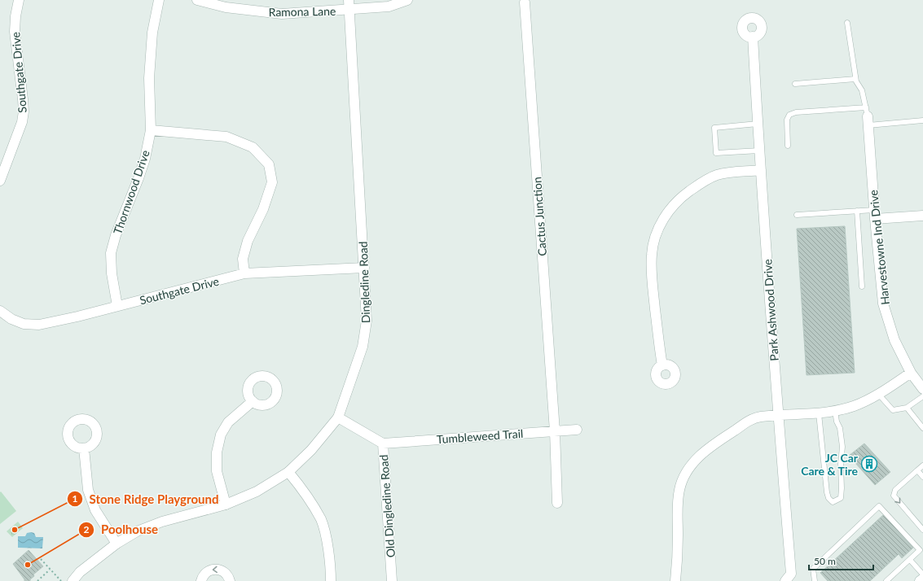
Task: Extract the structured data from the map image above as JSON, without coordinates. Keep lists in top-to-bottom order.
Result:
{
  "streets": {
    "street": [
      "Ramona Lane",
      "Southgate Drive",
      "Thornwood Drive",
      "Cactus Junction",
      "Harvestowne Ind Drive",
      "Dingledine Road",
      "Park Ashwood Drive",
      "Tumbleweed Trail",
      "Old Dingledine Road"
    ]
  },
  "crossings": [
    ["Ramona Lane", "Dingledine Road"],
    ["Southgate Drive", "Thornwood Drive"],
    ["Southgate Drive", "Dingledine Road"],
    ["Cactus Junction", "Tumbleweed Trail"],
    ["Dingledine Road", "Old Dingledine Road"],
    ["Tumbleweed Trail", "Old Dingledine Road"]
  ],
  "places": {
    "building": ["JC Car Care & Tire"],
    "other": ["Stone Ridge Playground", "Poolhouse"]
  },
  "scale_bar": "50 m"
}
